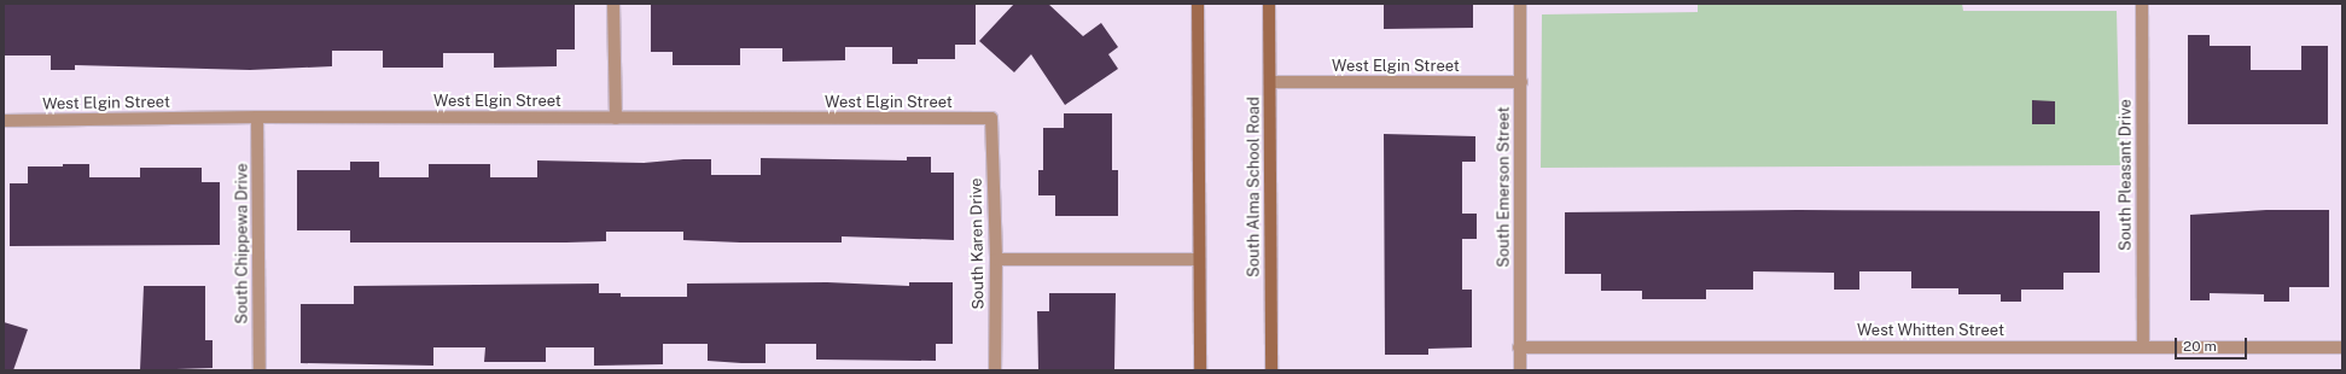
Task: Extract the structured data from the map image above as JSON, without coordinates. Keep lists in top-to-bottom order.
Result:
{
  "streets": {
    "main road": ["South Alma School Road"],
    "street": [
      "West Elgin Street",
      "South Pleasant Drive",
      "South Emerson Street",
      "South Chippewa Drive",
      "South Karen Drive",
      "West Whitten Street"
    ]
  },
  "crossings": [
    ["West Elgin Street", "South Alma School Road"],
    ["West Elgin Street", "South Emerson Street"],
    ["West Elgin Street", "South Chippewa Drive"],
    ["West Elgin Street", "South Karen Drive"],
    ["South Pleasant Drive", "West Whitten Street"],
    ["South Emerson Street", "West Whitten Street"]
  ],
  "scale_bar": "20 m"
}
